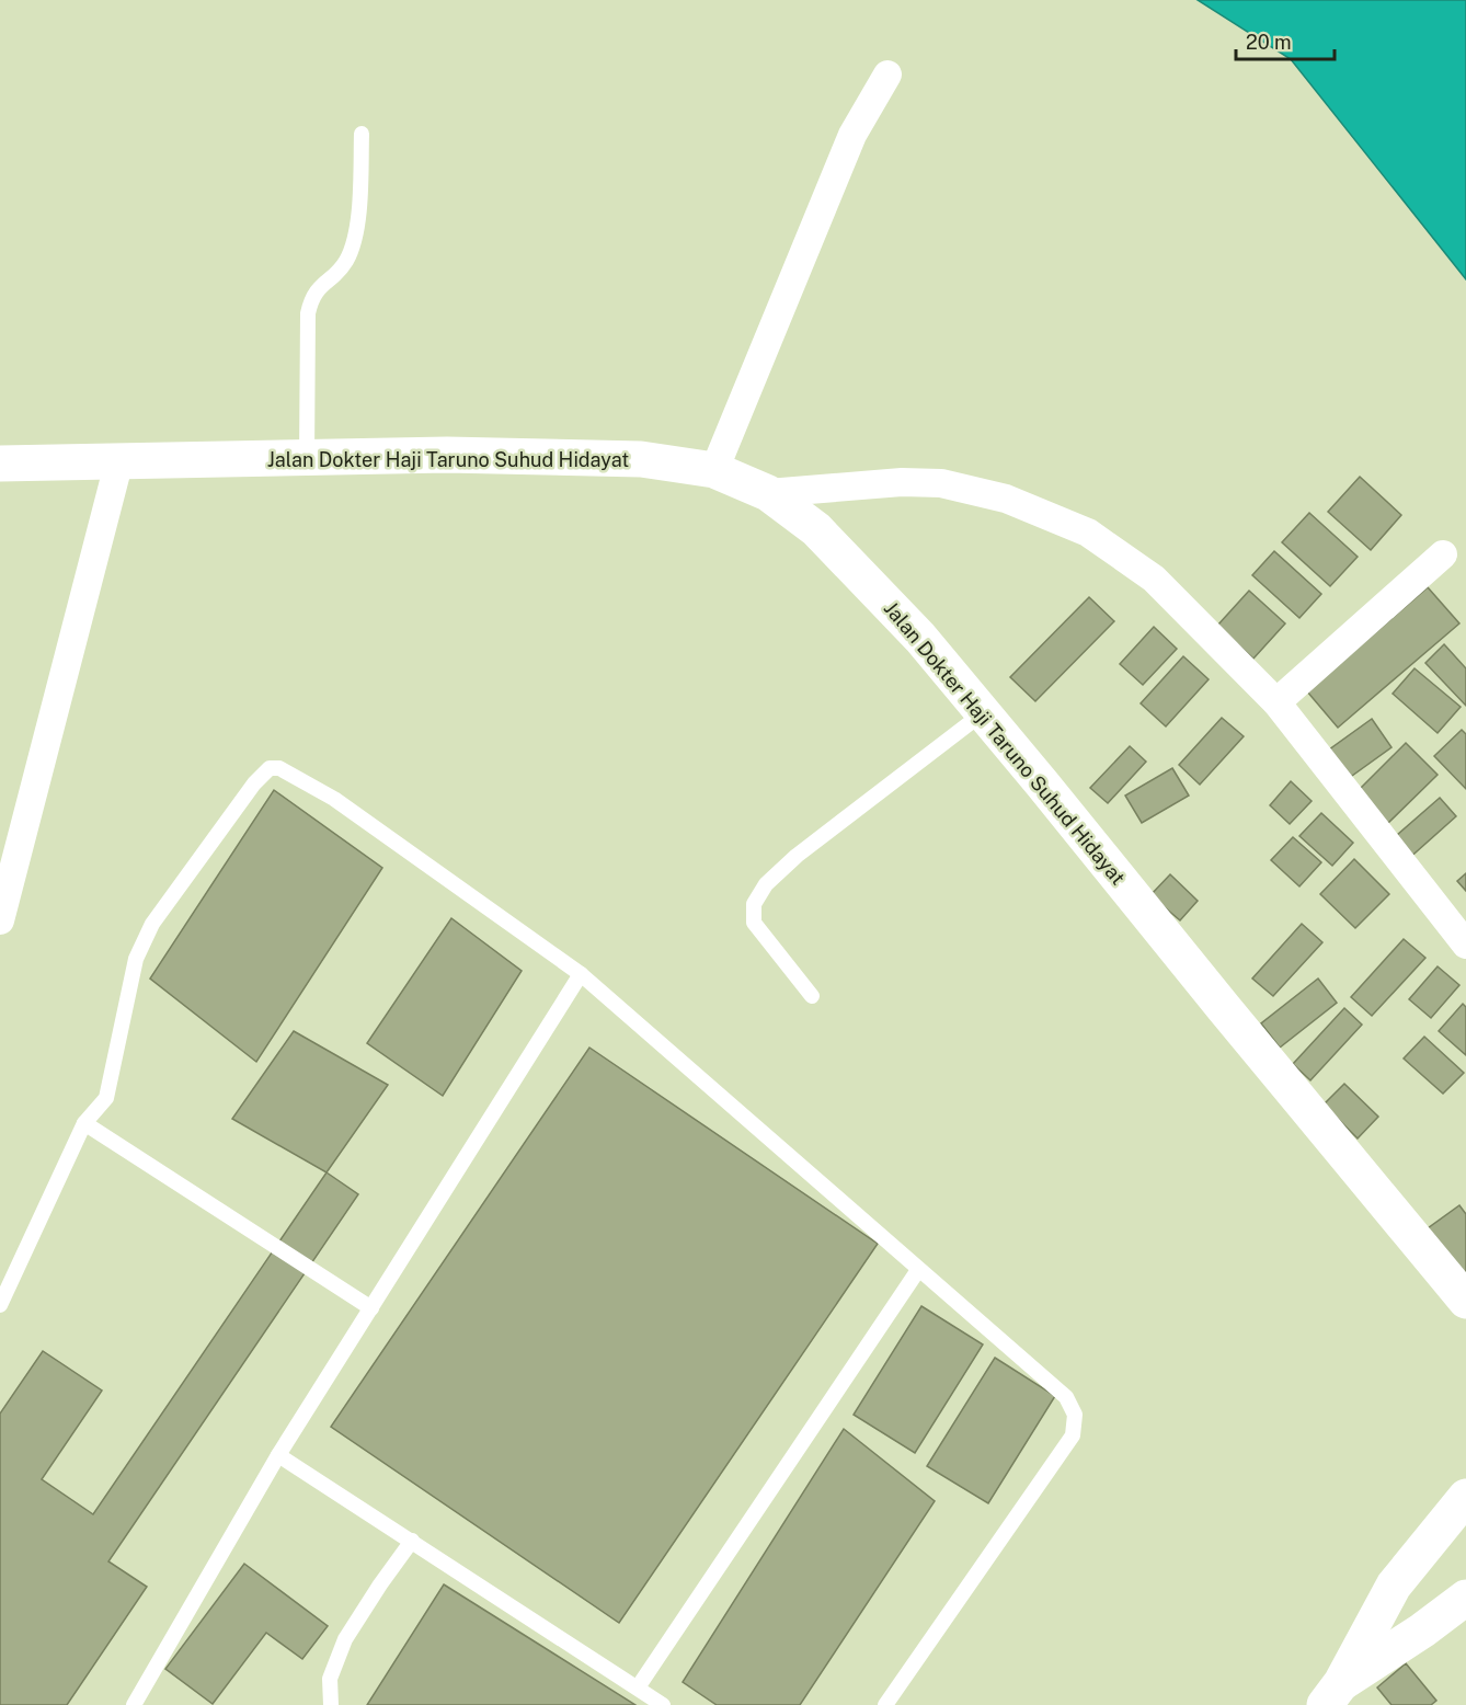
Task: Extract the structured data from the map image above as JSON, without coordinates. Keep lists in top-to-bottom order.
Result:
{
  "streets": {
    "street": ["Jalan Dokter Haji Taruno Suhud Hidayat"]
  },
  "scale_bar": "20 m"
}
